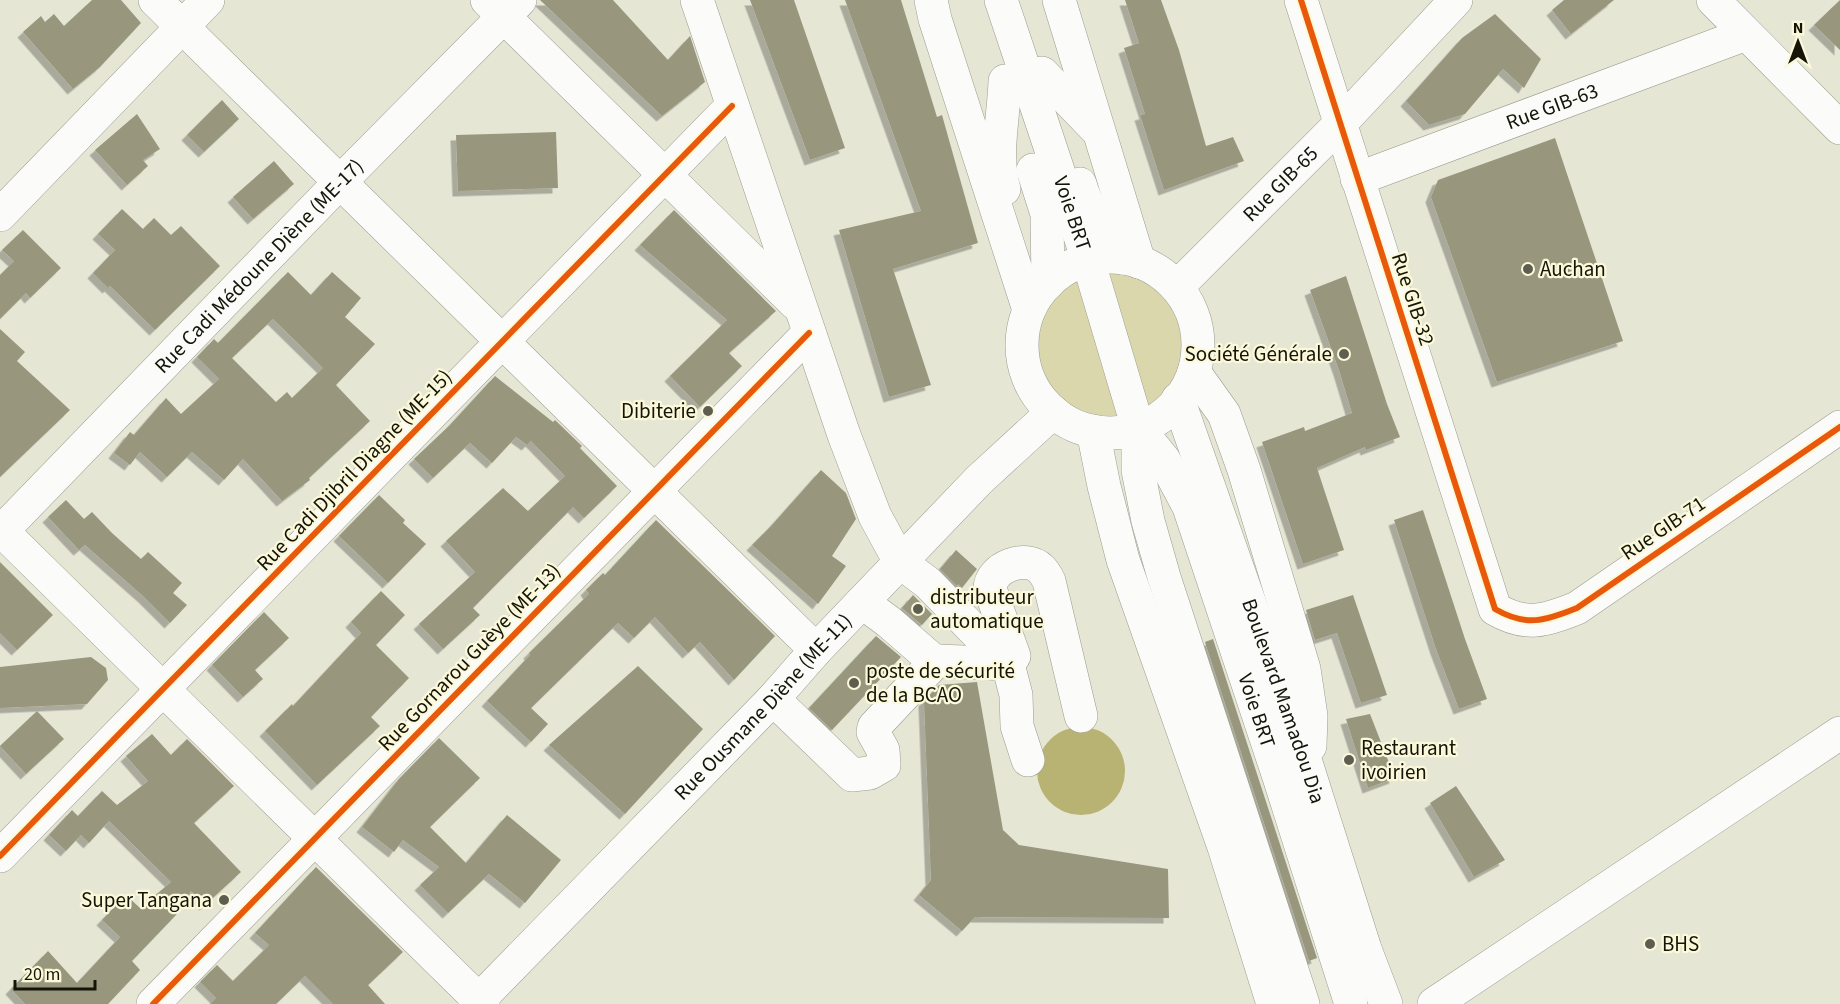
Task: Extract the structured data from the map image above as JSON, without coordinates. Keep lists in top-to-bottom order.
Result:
{
  "streets": {
    "street": [
      "Rue GIB-63",
      "Rue GIB-65",
      "Voie BRT",
      "Rue Cadi Médoune Diène (ME-17)",
      "Rue GIB-32",
      "Rue Cadi Djibril Diagne (ME-15)",
      "Rue GIB-71",
      "Rue Gornarou Guèye (ME-13)",
      "Boulevard Mamadou Dia",
      "Rue Ousmane Diène (ME-11)"
    ]
  },
  "crossings": [
    ["Rue GIB-63", "Rue GIB-32"],
    ["Rue GIB-65", "Rue GIB-32"],
    ["Rue GIB-32", "Rue GIB-71"]
  ],
  "places": [
    "Auchan",
    "Société Générale",
    "Dibiterie",
    "distributeur automatique",
    "poste de sécurité de la BCAO",
    "Restaurant ivoirien",
    "Super Tangana",
    "BHS"
  ],
  "scale_bar": "20 m",
  "north": "top"
}
